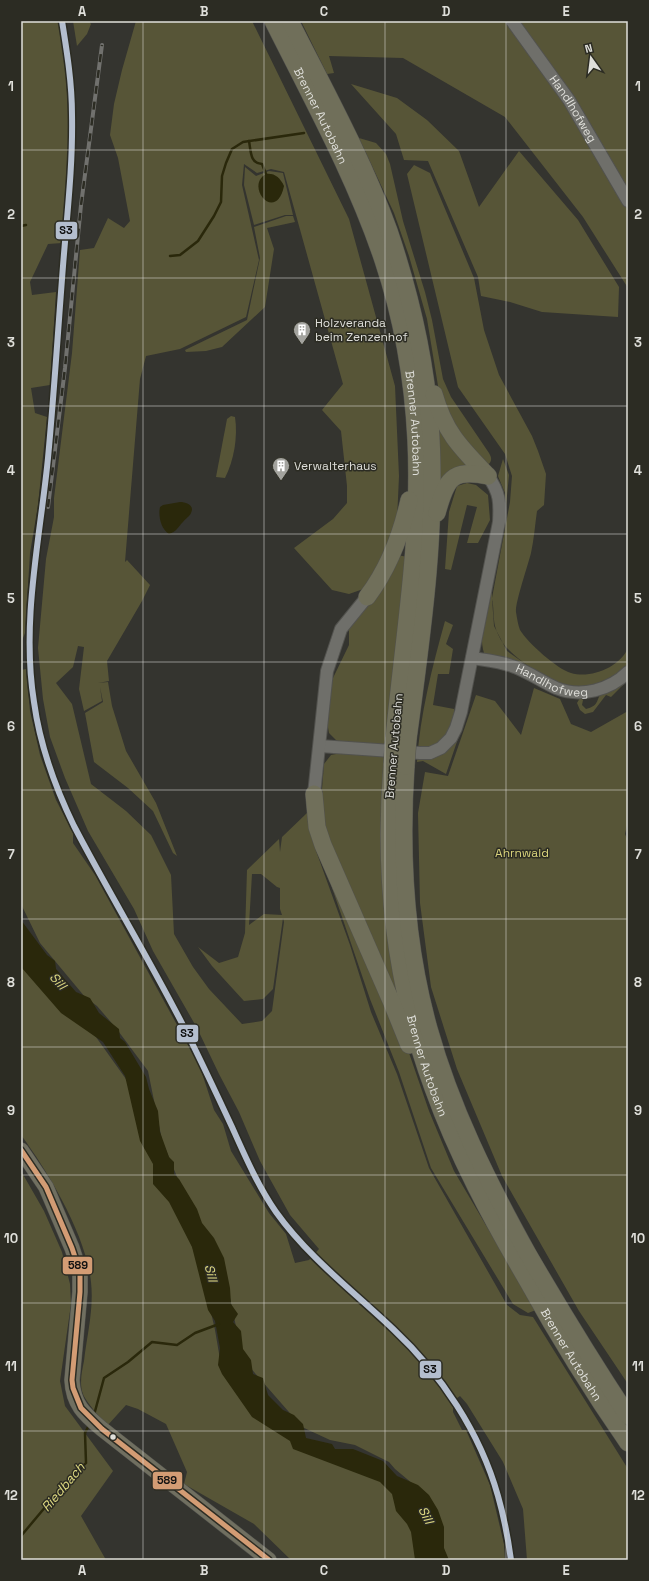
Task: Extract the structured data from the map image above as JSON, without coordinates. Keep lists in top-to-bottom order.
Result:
{
  "streets": {
    "highway": ["Brenner Autobahn"],
    "street": ["Handlhofweg"]
  },
  "water": ["Sill", "Riedbach"],
  "parks": ["Ahrnwald"],
  "places": {
    "building": ["Holzveranda beim Zenzenhof", "Verwalterhaus"]
  },
  "lines": ["transit line S3", "transit line 589"],
  "north": "top",
  "grid": {
    "columns": [
      "A",
      "B",
      "C",
      "D",
      "E"
    ],
    "rows": [
      "1",
      "2",
      "3",
      "4",
      "5",
      "6",
      "7",
      "8",
      "9",
      "10",
      "11",
      "12"
    ]
  }
}
